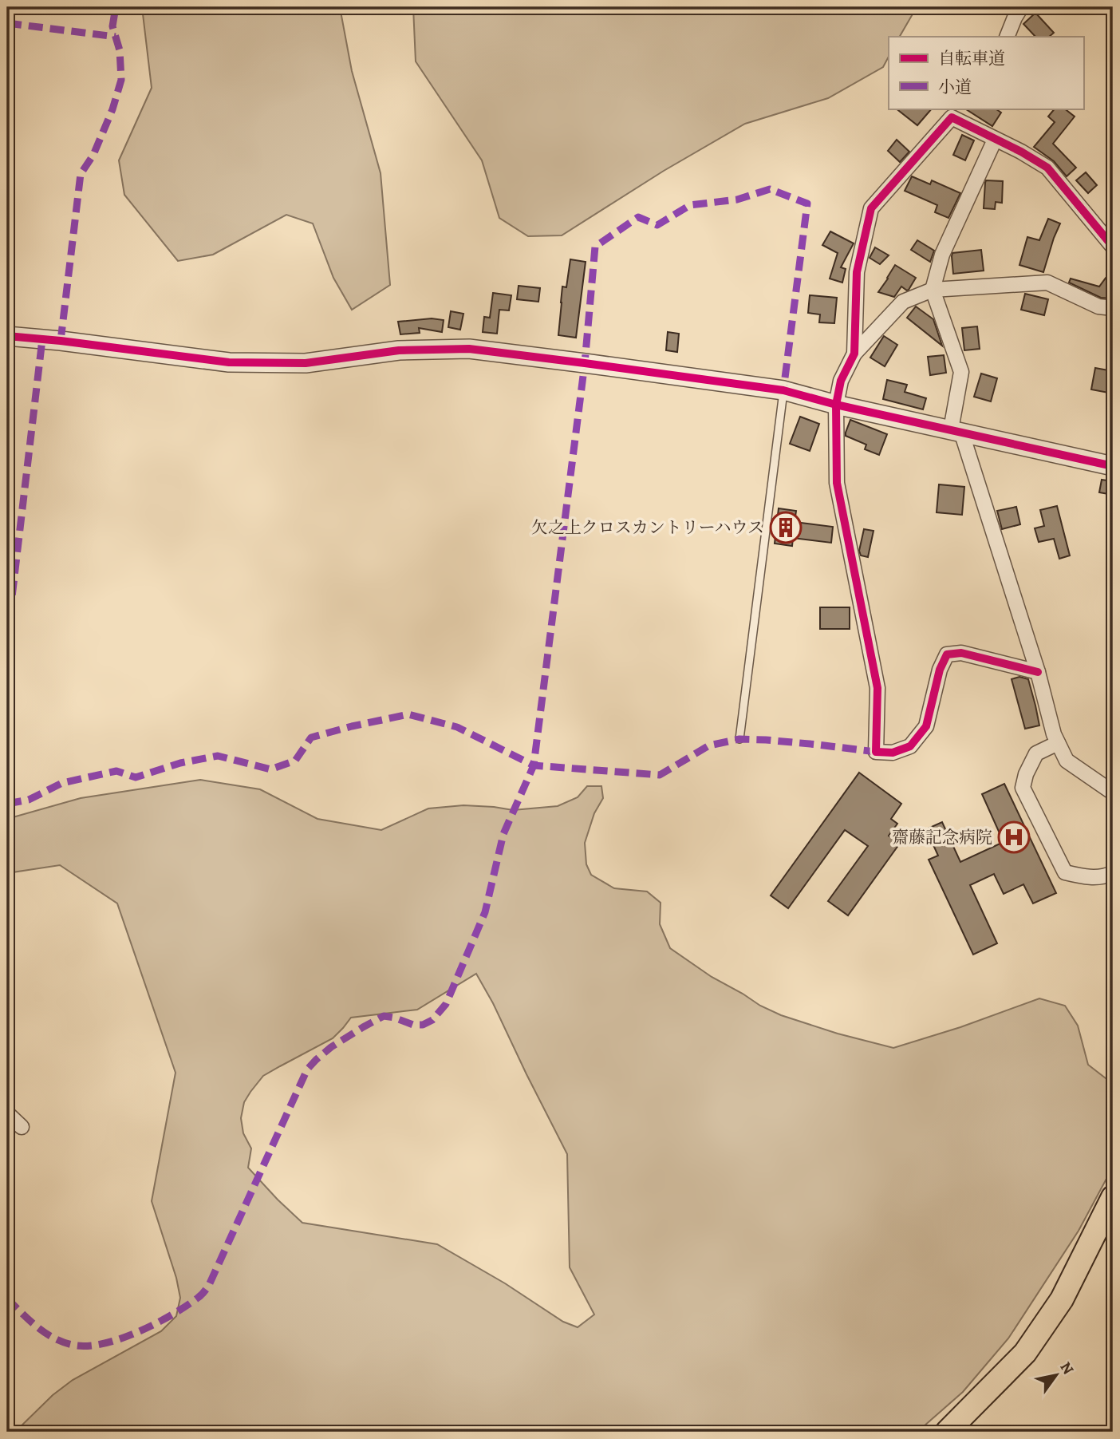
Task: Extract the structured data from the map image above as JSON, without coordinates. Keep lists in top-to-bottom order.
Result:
{
  "places": {
    "building": ["欠之上クロスカントリーハウス"],
    "hospital": ["齋藤記念病院"]
  },
  "legend": ["自転車道", "小道"],
  "north": "top right"
}
